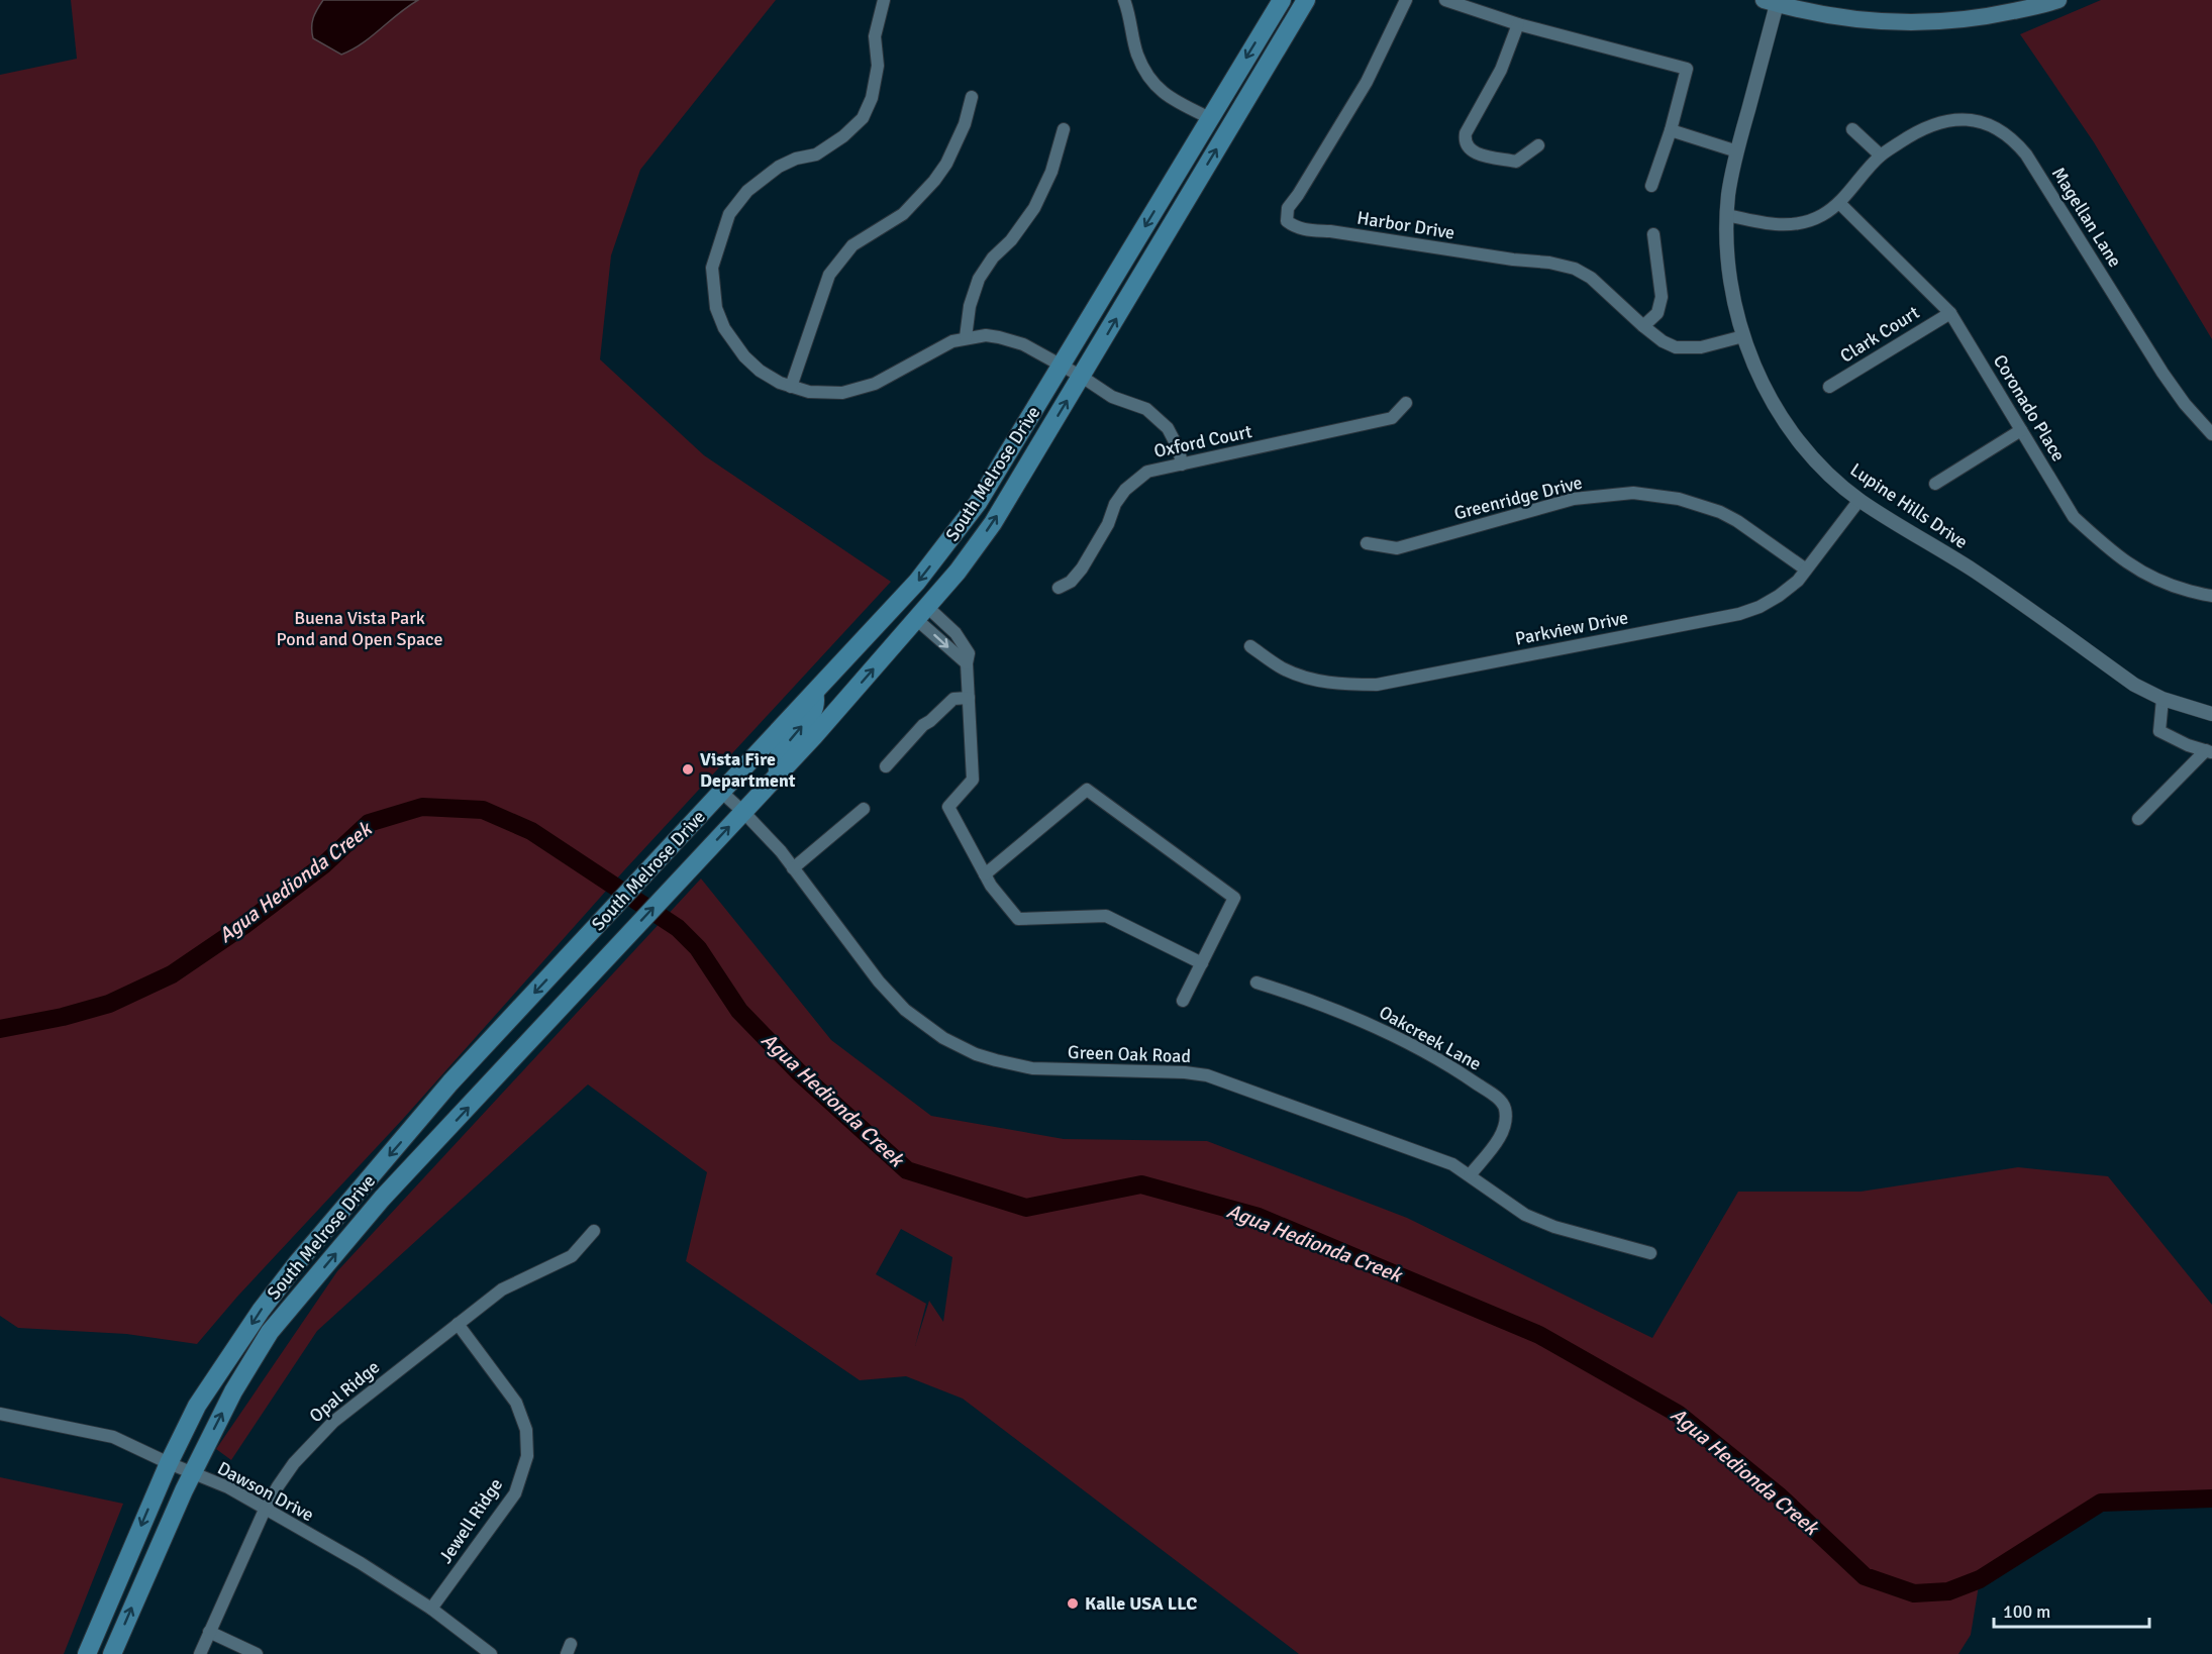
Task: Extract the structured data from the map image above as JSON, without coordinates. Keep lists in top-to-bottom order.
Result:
{
  "streets": {
    "main road": ["South Melrose Drive"],
    "street": [
      "Magellan Lane",
      "Harbor Drive",
      "Clark Court",
      "Coronado Place",
      "Oxford Court",
      "Greenridge Drive",
      "Lupine Hills Drive",
      "Parkview Drive",
      "Oakcreek Lane",
      "Green Oak Road",
      "Opal Ridge",
      "Dawson Drive",
      "Jewell Ridge"
    ]
  },
  "crossings": [
    ["Magellan Lane", "Coronado Place"],
    ["Magellan Lane", "Lupine Hills Drive"],
    ["Harbor Drive", "Lupine Hills Drive"],
    ["Clark Court", "Coronado Place"],
    ["South Melrose Drive", "Green Oak Road"],
    ["South Melrose Drive", "Dawson Drive"],
    ["Greenridge Drive", "Parkview Drive"],
    ["Lupine Hills Drive", "Parkview Drive"],
    ["Oakcreek Lane", "Green Oak Road"],
    ["Opal Ridge", "Dawson Drive"],
    ["Opal Ridge", "Jewell Ridge"],
    ["Dawson Drive", "Jewell Ridge"]
  ],
  "water": ["Agua Hedionda Creek"],
  "parks": ["Buena Vista Park Pond and Open Space"],
  "places": ["Vista Fire Department", "Kalle USA LLC"],
  "scale_bar": "100 m"
}
